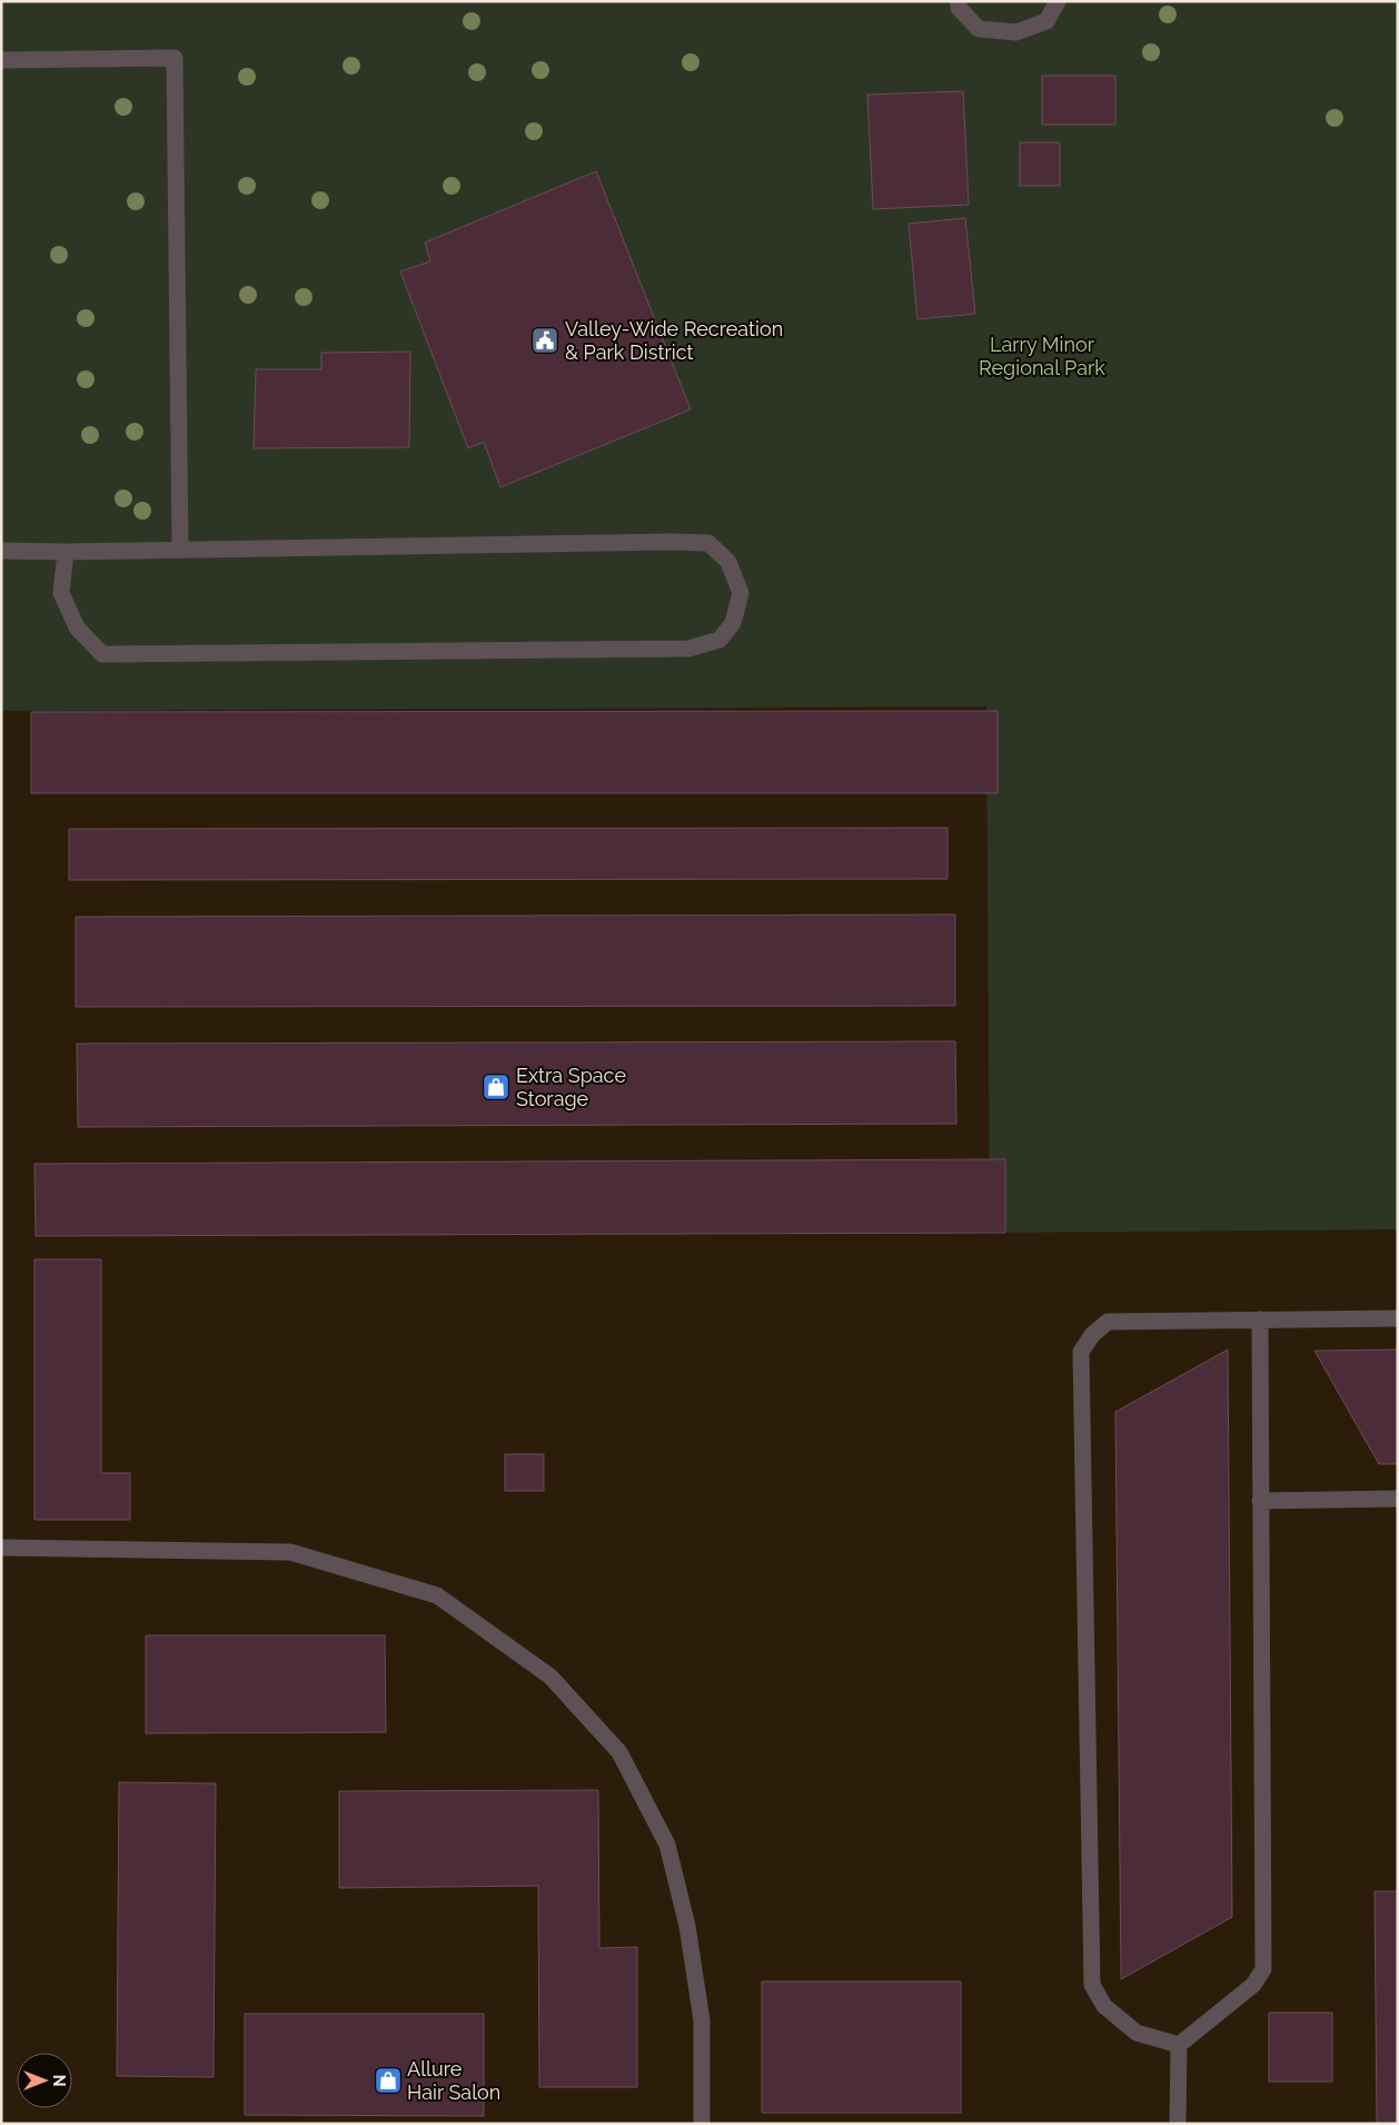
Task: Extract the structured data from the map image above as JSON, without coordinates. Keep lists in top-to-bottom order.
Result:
{
  "parks": ["Larry Minor Regional Park"],
  "places": {
    "public building": ["Valley-Wide Recreation & Park District"],
    "shop": ["Extra Space Storage", "Allure Hair Salon"]
  },
  "north": "right"
}
